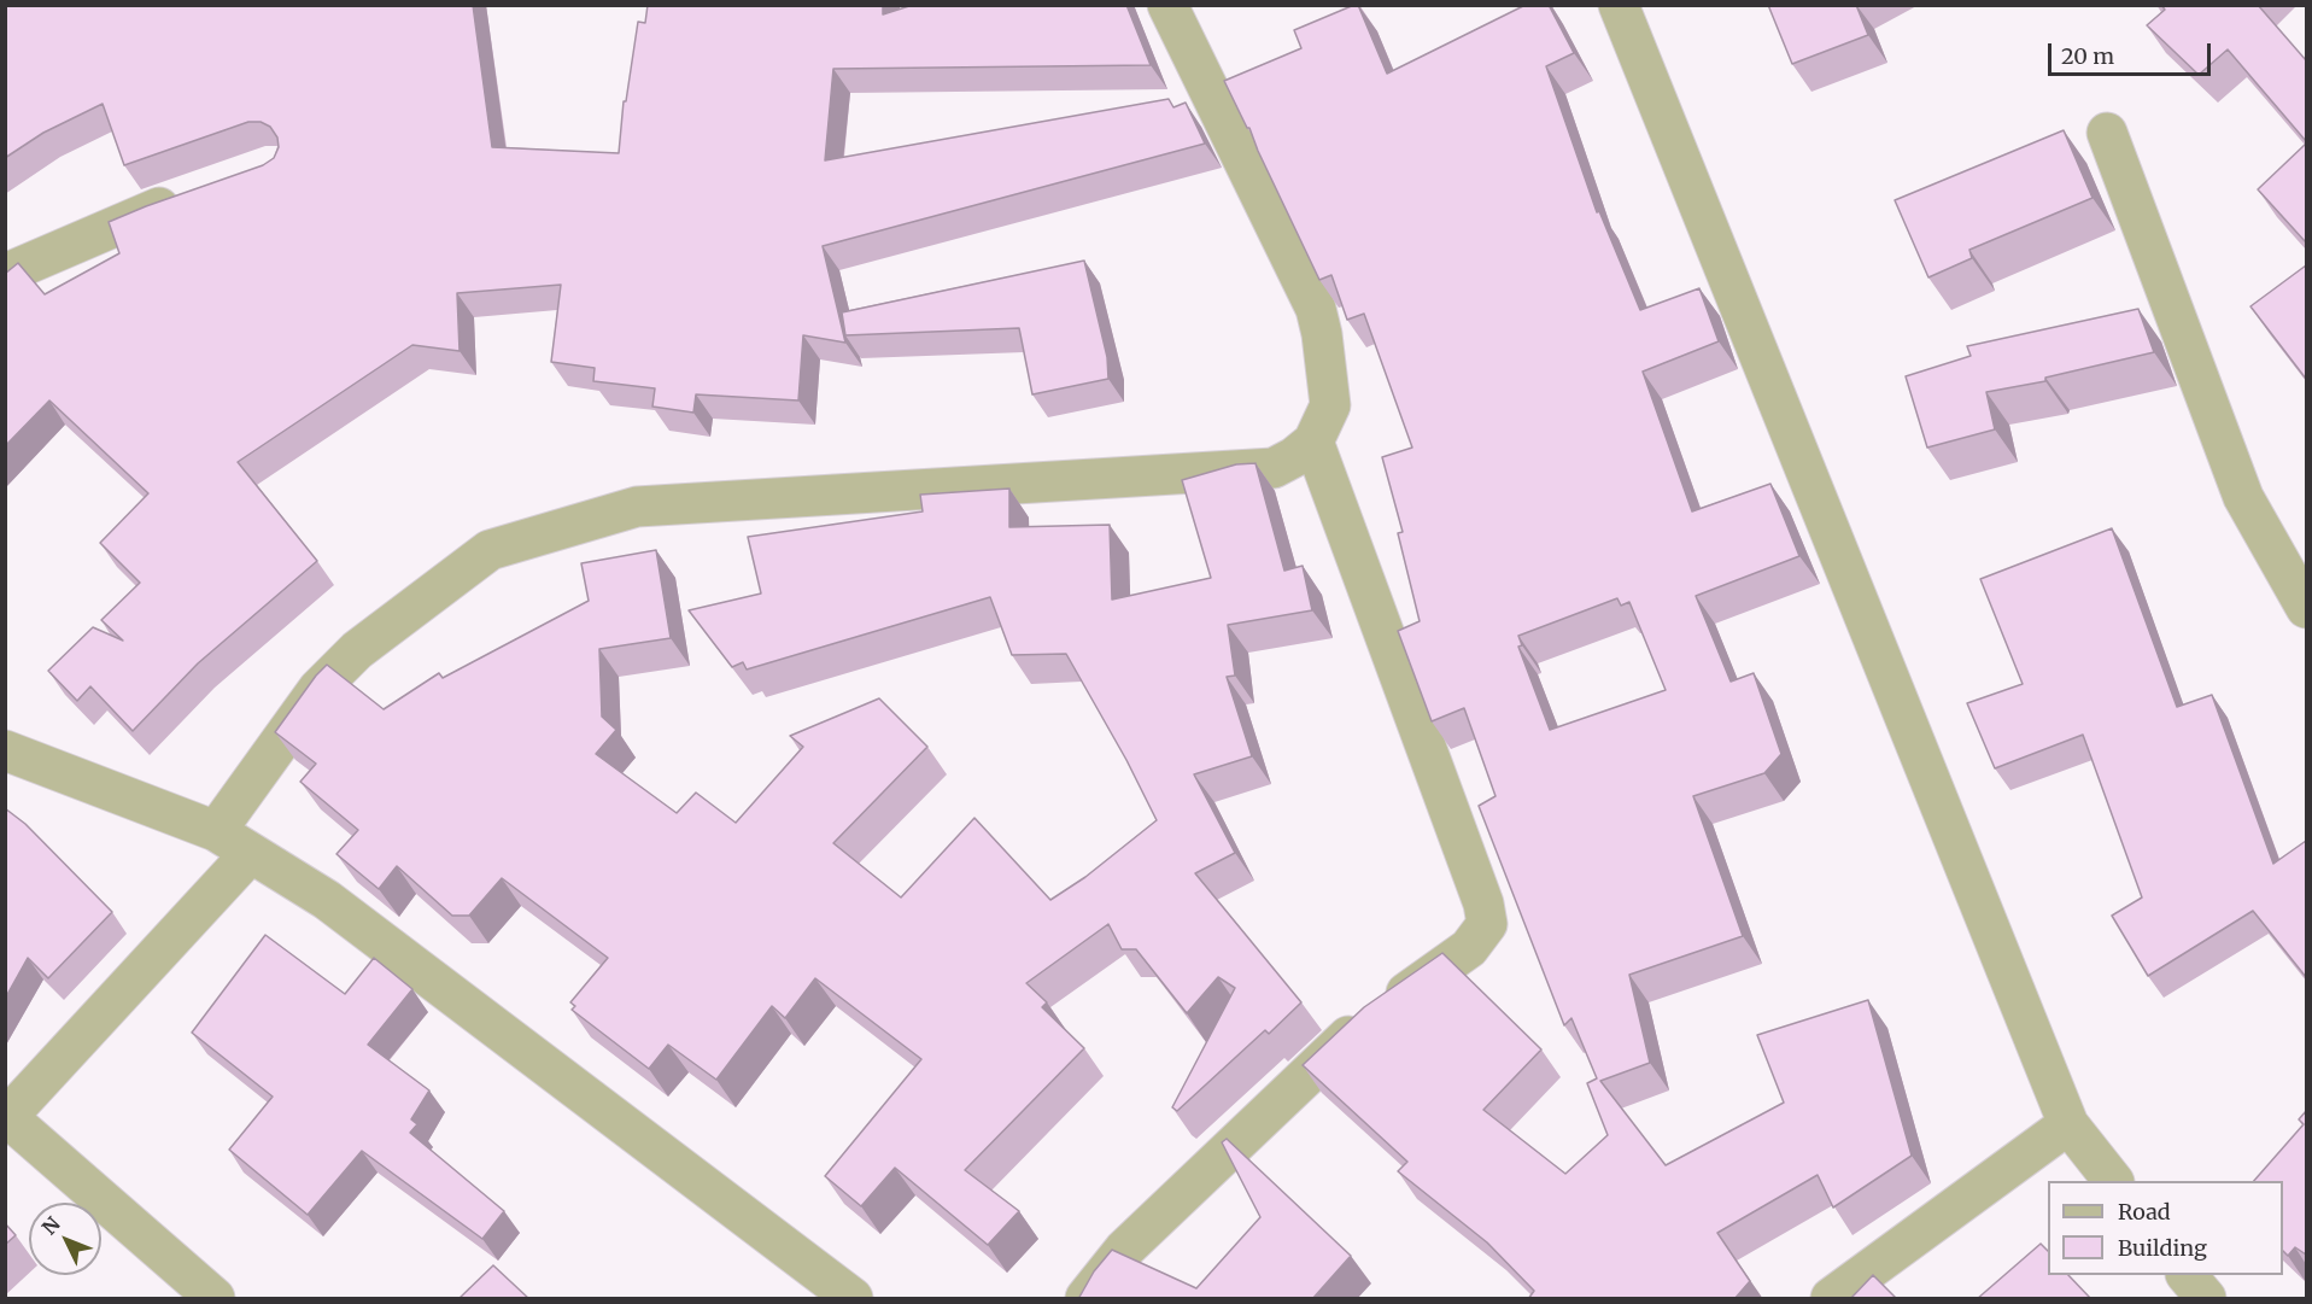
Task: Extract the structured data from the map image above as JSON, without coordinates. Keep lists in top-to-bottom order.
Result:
{
  "legend": ["Road", "Building"],
  "scale_bar": "20 m",
  "north": "top left"
}
